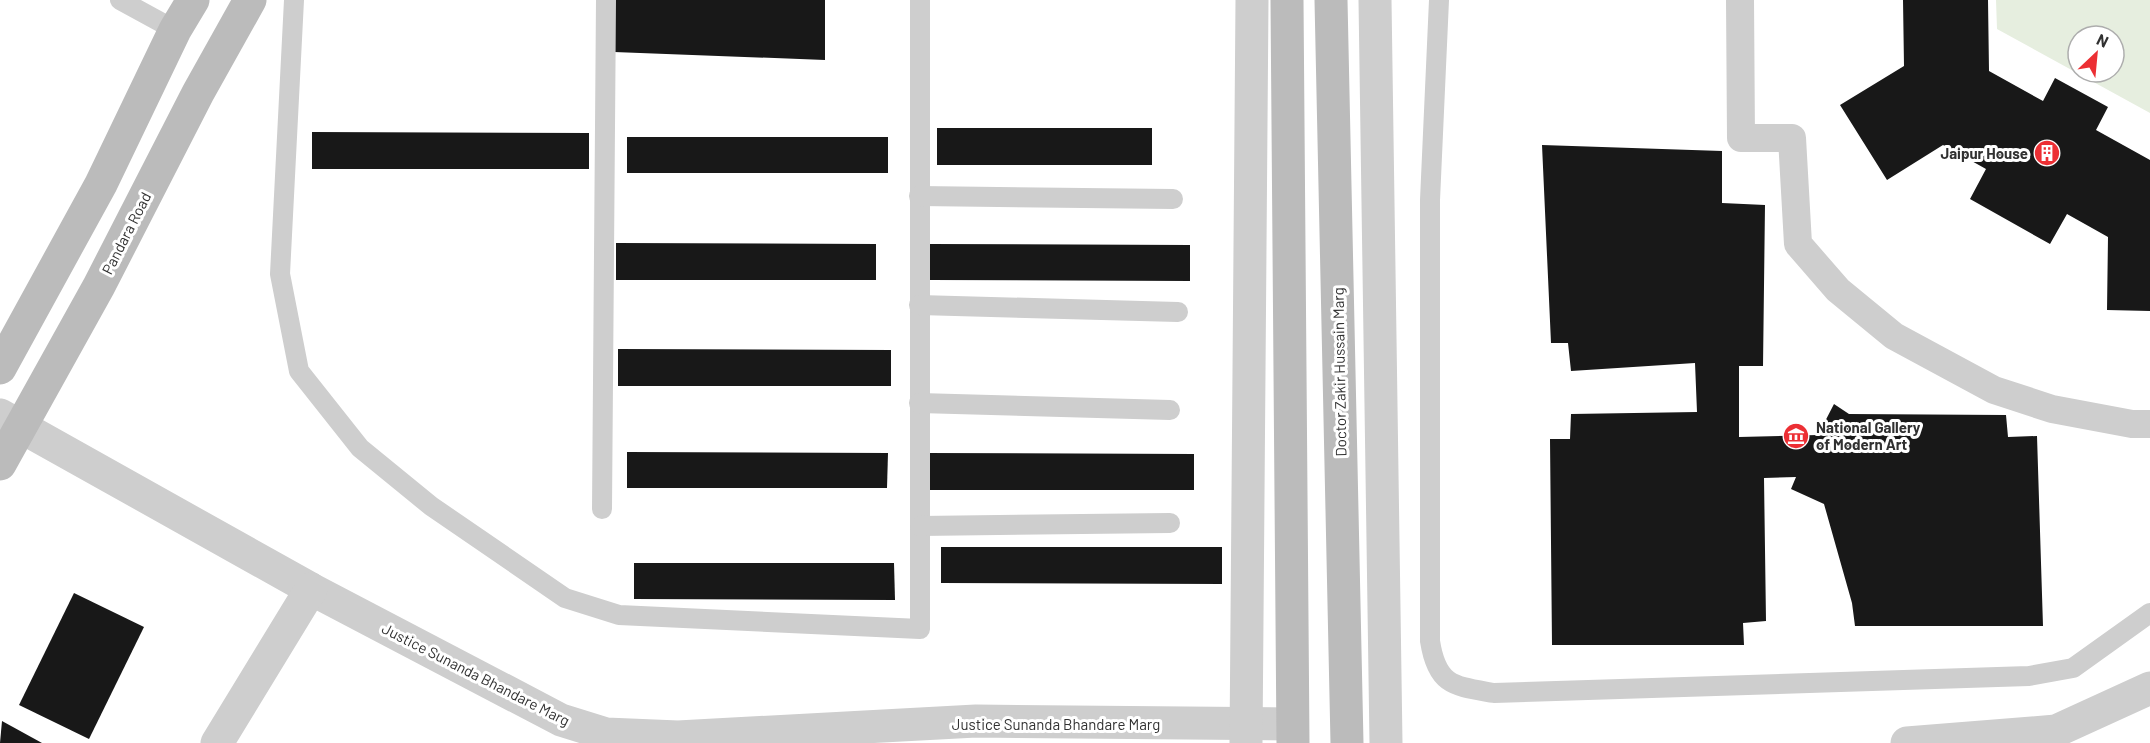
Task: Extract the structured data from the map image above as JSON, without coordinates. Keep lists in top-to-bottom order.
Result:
{
  "streets": {
    "main road": ["Pandara Road", "Doctor Zakir Hussain Marg"],
    "street": ["Justice Sunanda Bhandare Marg"]
  },
  "crossings": [
    ["Pandara Road", "Justice Sunanda Bhandare Marg"]
  ],
  "places": {
    "building": ["Jaipur House"],
    "museum": ["National Gallery of Modern Art"]
  },
  "north": "top right"
}
